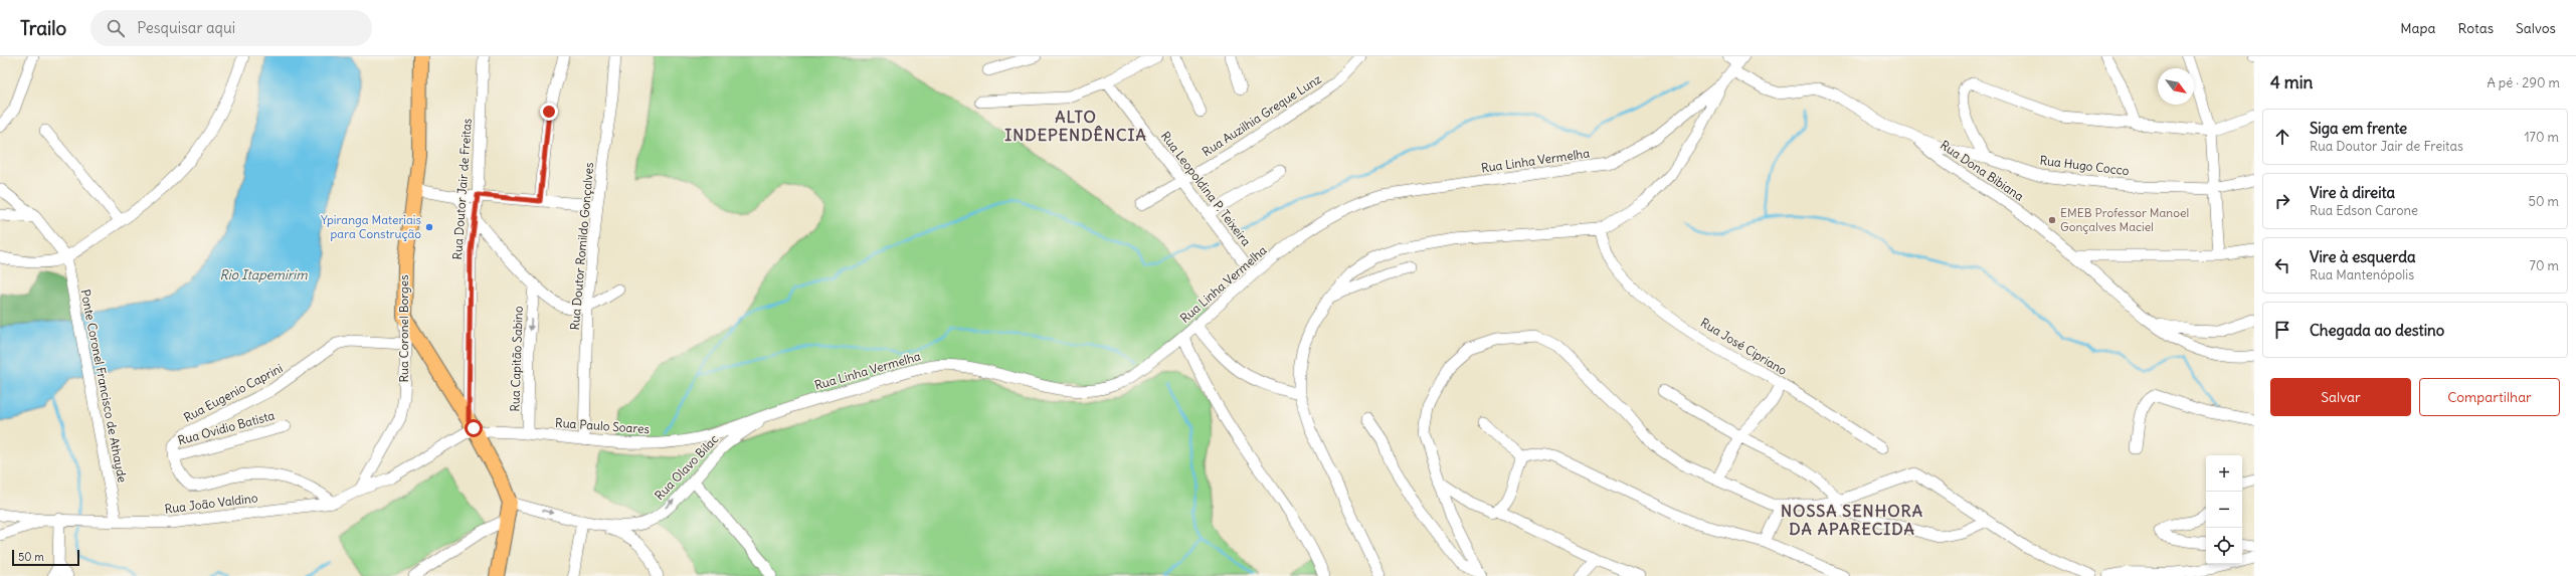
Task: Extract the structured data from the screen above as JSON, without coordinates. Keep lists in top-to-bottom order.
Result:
{
  "streets": {
    "main road": ["Rua Coronel Borges"],
    "street": [
      "Rua Auzilhia Greque Lunz",
      "Rua Linha Vermelha",
      "Rua Hugo Cocco",
      "Rua Dona Bibiana",
      "Rua Doutor Jair de Freitas",
      "Rua Leopoldina P. Teixeira",
      "Rua Doutor Romildo Gonçalves",
      "Rua José Cipriano",
      "Rua Capitão Sabino",
      "Ponte Coronel Francisco de Athayde",
      "Rua Eugenio Caprini",
      "Rua Paulo Soares",
      "Rua Ovidio Batista",
      "Rua Olavo Bilac",
      "Rua João Valdino"
    ]
  },
  "crossings": [
    ["Rua Auzilhia Greque Lunz", "Rua Leopoldina P. Teixeira"],
    ["Rua Linha Vermelha", "Rua Dona Bibiana"],
    ["Rua Linha Vermelha", "Rua Leopoldina P. Teixeira"],
    ["Rua Linha Vermelha", "Rua Paulo Soares"],
    ["Rua Linha Vermelha", "Rua Olavo Bilac"],
    ["Rua Hugo Cocco", "Rua Dona Bibiana"],
    ["Rua Doutor Jair de Freitas", "Rua Paulo Soares"],
    ["Rua Doutor Romildo Gonçalves", "Rua Paulo Soares"],
    ["Rua Coronel Borges", "Rua Eugenio Caprini"],
    ["Rua Capitão Sabino", "Rua Paulo Soares"],
    ["Ponte Coronel Francisco de Athayde", "Rua João Valdino"],
    ["Rua Eugenio Caprini", "Rua Ovidio Batista"],
    ["Rua Paulo Soares", "Rua Olavo Bilac"]
  ],
  "one_way": ["Rua Capitão Sabino", "Rua Olavo Bilac"],
  "districts": ["ALTO INDEPENDÊNCIA", "NOSSA SENHORA DA APARECIDA"],
  "water": ["Rio Itapemirim"],
  "places": ["EMEB Professor Manoel Gonçalves Maciel", "Ypiranga Materiais para Construção"],
  "scale_bar": "50 m",
  "north": "bottom right",
  "page": {
    "header": "Trailo",
    "search": "Pesquisar aqui",
    "nav": ["Mapa", "Rotas", "Salvos"],
    "heading": ["4 min", "A pé · 290 m"],
    "list": [
      ["Siga em frente", "Rua Doutor Jair de Freitas", "170 m"],
      ["Vire à direita", "Rua Edson Carone", "50 m"],
      ["Vire à esquerda", "Rua Mantenópolis", "70 m"],
      "Chegada ao destino"
    ],
    "buttons": ["Salvar", "Compartilhar"],
    "map_buttons": ["+", "−"],
    "scale": "50 m"
  }
}
